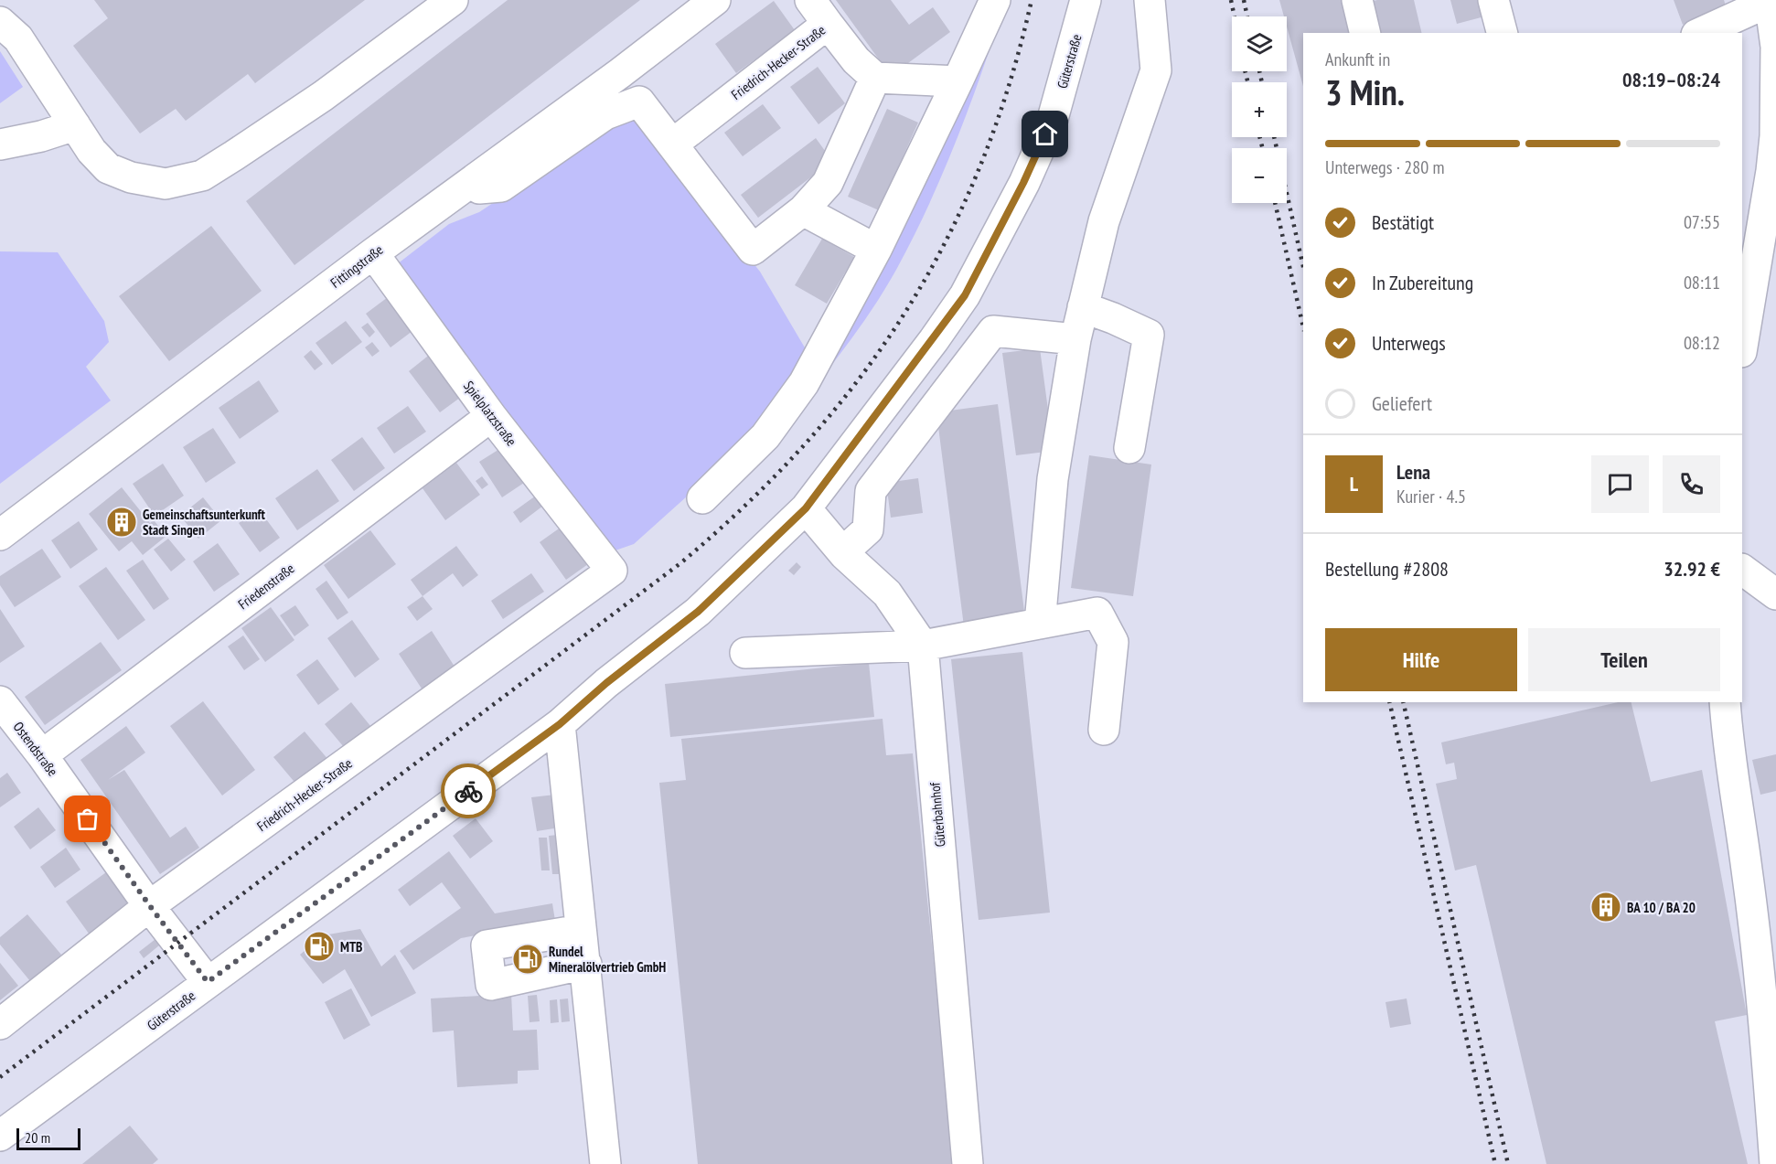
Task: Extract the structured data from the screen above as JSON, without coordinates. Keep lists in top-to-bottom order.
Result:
{
  "streets": {
    "street": [
      "Güterstraße",
      "Friedrich-Hecker-Straße",
      "Fittingstraße",
      "Spielplatzstraße",
      "Friedenstraße",
      "Ostendstraße",
      "Güterbahnhof"
    ]
  },
  "crossings": [
    ["Güterstraße", "Ostendstraße"],
    ["Güterstraße", "Güterbahnhof"],
    ["Friedrich-Hecker-Straße", "Spielplatzstraße"],
    ["Friedrich-Hecker-Straße", "Ostendstraße"],
    ["Fittingstraße", "Spielplatzstraße"],
    ["Spielplatzstraße", "Friedenstraße"],
    ["Friedenstraße", "Ostendstraße"]
  ],
  "places": {
    "building": ["Gemeinschaftsunterkunft Stadt Singen", "BA 10 / BA 20"],
    "fuel station": ["MTB", "Rundel Mineralölvertrieb GmbH"]
  },
  "scale_bar": "20 m",
  "page": {
    "map_buttons": ["+", "−"],
    "heading": ["3 Min.", "Ankunft in", "08:19–08:24"],
    "panel": [
      "Lena",
      "Kurier · 4.5",
      "Bestellung #2808",
      "32.92 €"
    ],
    "bar": "Unterwegs · 280 m",
    "list": [
      ["Bestätigt", "07:55"],
      ["In Zubereitung", "08:11"],
      ["Unterwegs", "08:12"],
      "Geliefert"
    ],
    "round": "L",
    "buttons": ["Hilfe", "Teilen"],
    "scale": "20 m"
  }
}
